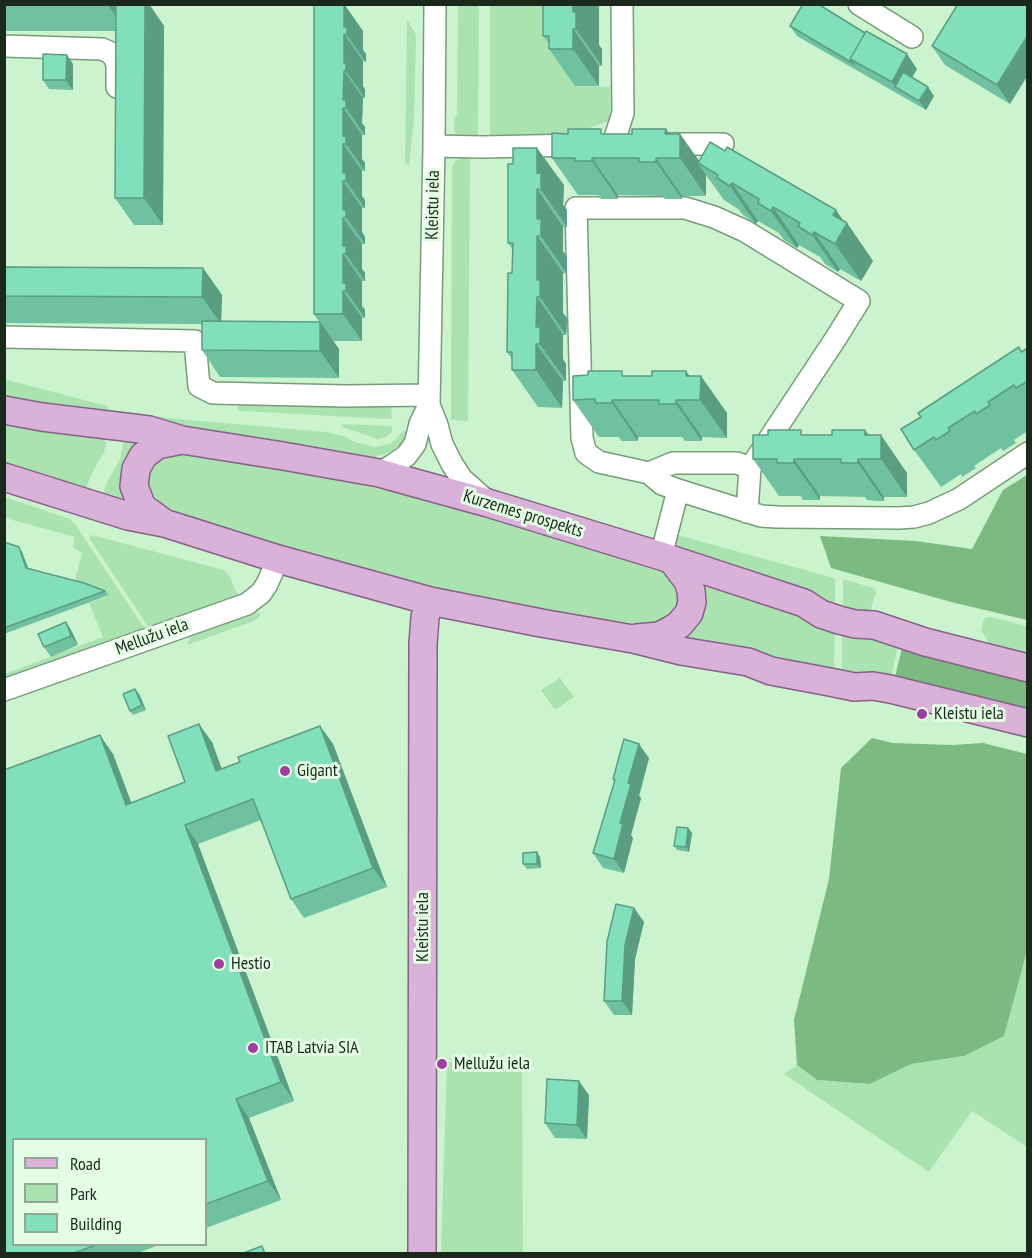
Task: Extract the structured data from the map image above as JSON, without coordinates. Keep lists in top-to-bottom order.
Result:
{
  "streets": {
    "main road": ["Kleistu iela", "Kurzemes prospekts"],
    "street": ["Mellužu iela"]
  },
  "crossings": [
    ["Kleistu iela", "Kurzemes prospekts"]
  ],
  "places": [
    "Kleistu iela",
    "Gigant",
    "Hestio",
    "ITAB Latvia SIA",
    "Mellužu iela"
  ],
  "legend": ["Road", "Park", "Building"]
}
